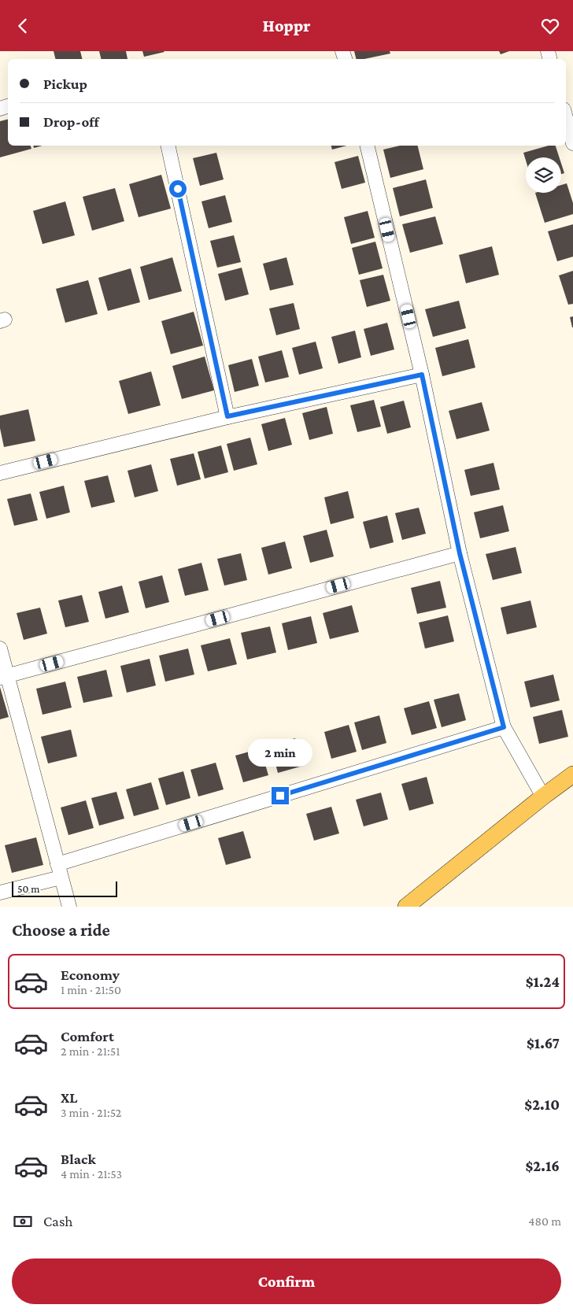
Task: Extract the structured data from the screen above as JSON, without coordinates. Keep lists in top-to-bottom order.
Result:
{
  "scale_bar": "50 m",
  "page": {
    "header": "Hoppr",
    "banner": ["Pickup", "Drop-off"],
    "bubble": "2 min",
    "scale": "50 m",
    "heading": "Choose a ride",
    "list": [
      {
        "name": "Economy",
        "note": "1 min · 21:50",
        "value": "$1.24"
      },
      {
        "name": "Comfort",
        "note": "2 min · 21:51",
        "value": "$1.67"
      },
      {
        "name": "XL",
        "note": "3 min · 21:52",
        "value": "$2.10"
      },
      {
        "name": "Black",
        "note": "4 min · 21:53",
        "value": "$2.16"
      }
    ],
    "pay": ["Cash", "480 m"],
    "buttons": "Confirm"
  }
}
